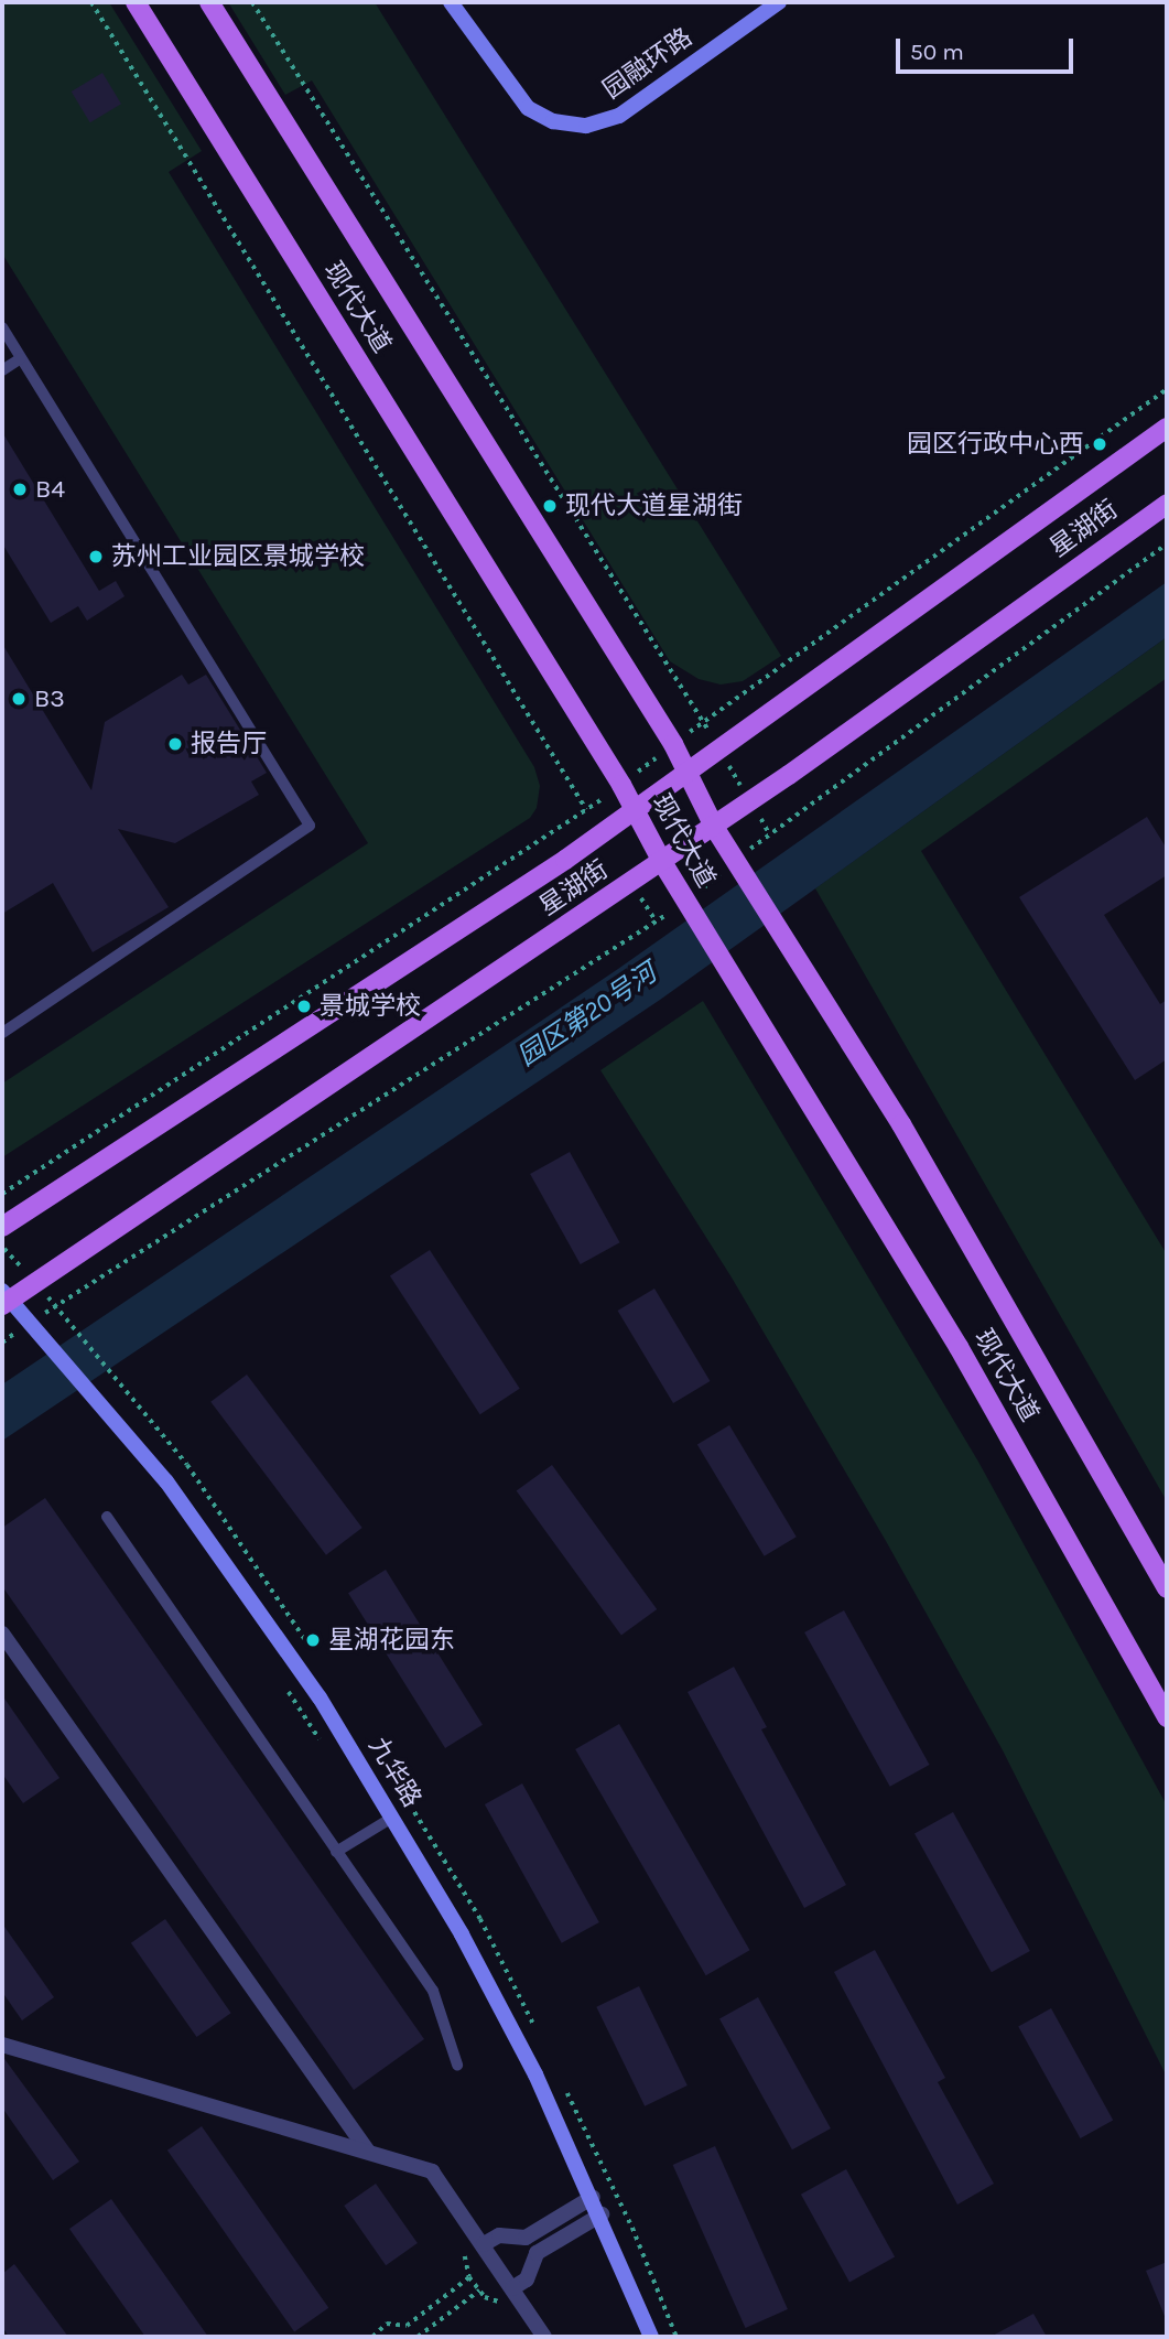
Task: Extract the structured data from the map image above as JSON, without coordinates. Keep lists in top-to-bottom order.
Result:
{
  "streets": {
    "main road": ["现代大道", "星湖街"],
    "street": ["园融环路", "九华路"]
  },
  "crossings": [
    ["现代大道", "星湖街"],
    ["星湖街", "九华路"]
  ],
  "water": ["园区第20号河"],
  "places": [
    "园区行政中心西",
    "B4",
    "现代大道星湖街",
    "苏州工业园区景城学校",
    "B3",
    "报告厅",
    "景城学校",
    "星湖花园东"
  ],
  "scale_bar": "50 m"
}
